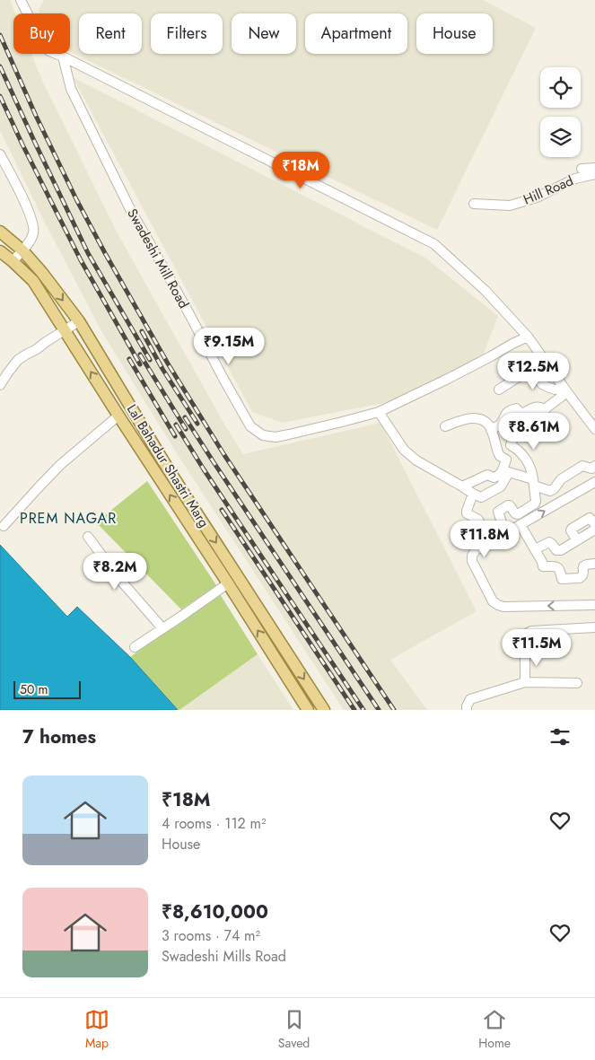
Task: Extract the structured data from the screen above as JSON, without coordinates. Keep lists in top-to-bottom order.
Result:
{
  "streets": {
    "main road": ["Lal Bahadur Shastri Marg"],
    "street": ["Hill Road", "Swadeshi Mill Road"]
  },
  "districts": ["PREM NAGAR"],
  "scale_bar": "50 m",
  "page": {
    "chip": [
      "Buy",
      "Rent",
      "Filters",
      "New",
      "Apartment",
      "House"
    ],
    "price": [
      "₹18M",
      "₹9.15M",
      "₹12.5M",
      "₹8.61M",
      "₹11.8M",
      "₹8.2M",
      "₹11.5M"
    ],
    "scale": "50 m",
    "heading": "7 homes",
    "list": [
      {
        "name": "₹18M",
        "note": "4 rooms · 112 m² · House"
      },
      {
        "name": "₹8,610,000",
        "note": "3 rooms · 74 m² · Swadeshi Mills Road"
      }
    ],
    "tabs": ["Map", "Saved", "Home"]
  }
}
